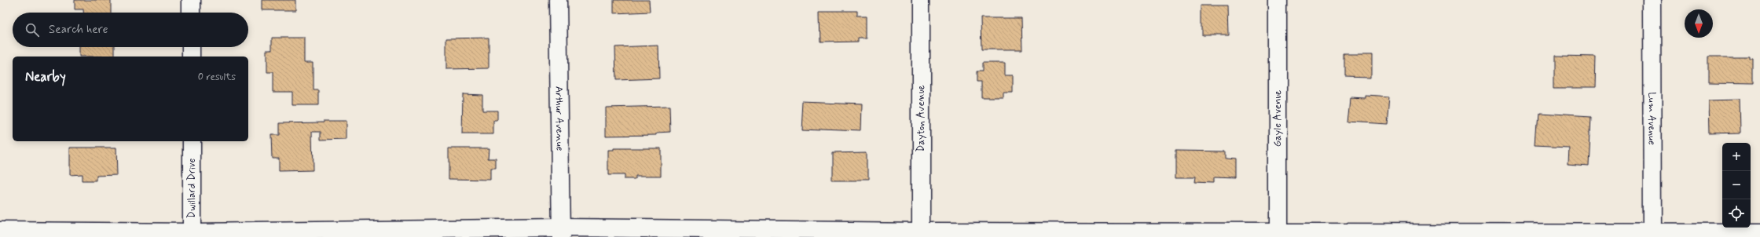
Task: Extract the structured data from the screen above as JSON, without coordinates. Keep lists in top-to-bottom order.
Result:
{
  "streets": {
    "street": [
      "Arthur Avenue",
      "Dayton Avenue",
      "Gayle Avenue",
      "Lum Avenue",
      "Dwillard Drive"
    ]
  },
  "north": "bottom",
  "page": {
    "search": "Search here",
    "heading": ["Nearby", "0 results"],
    "map_buttons": ["+", "−"]
  }
}
